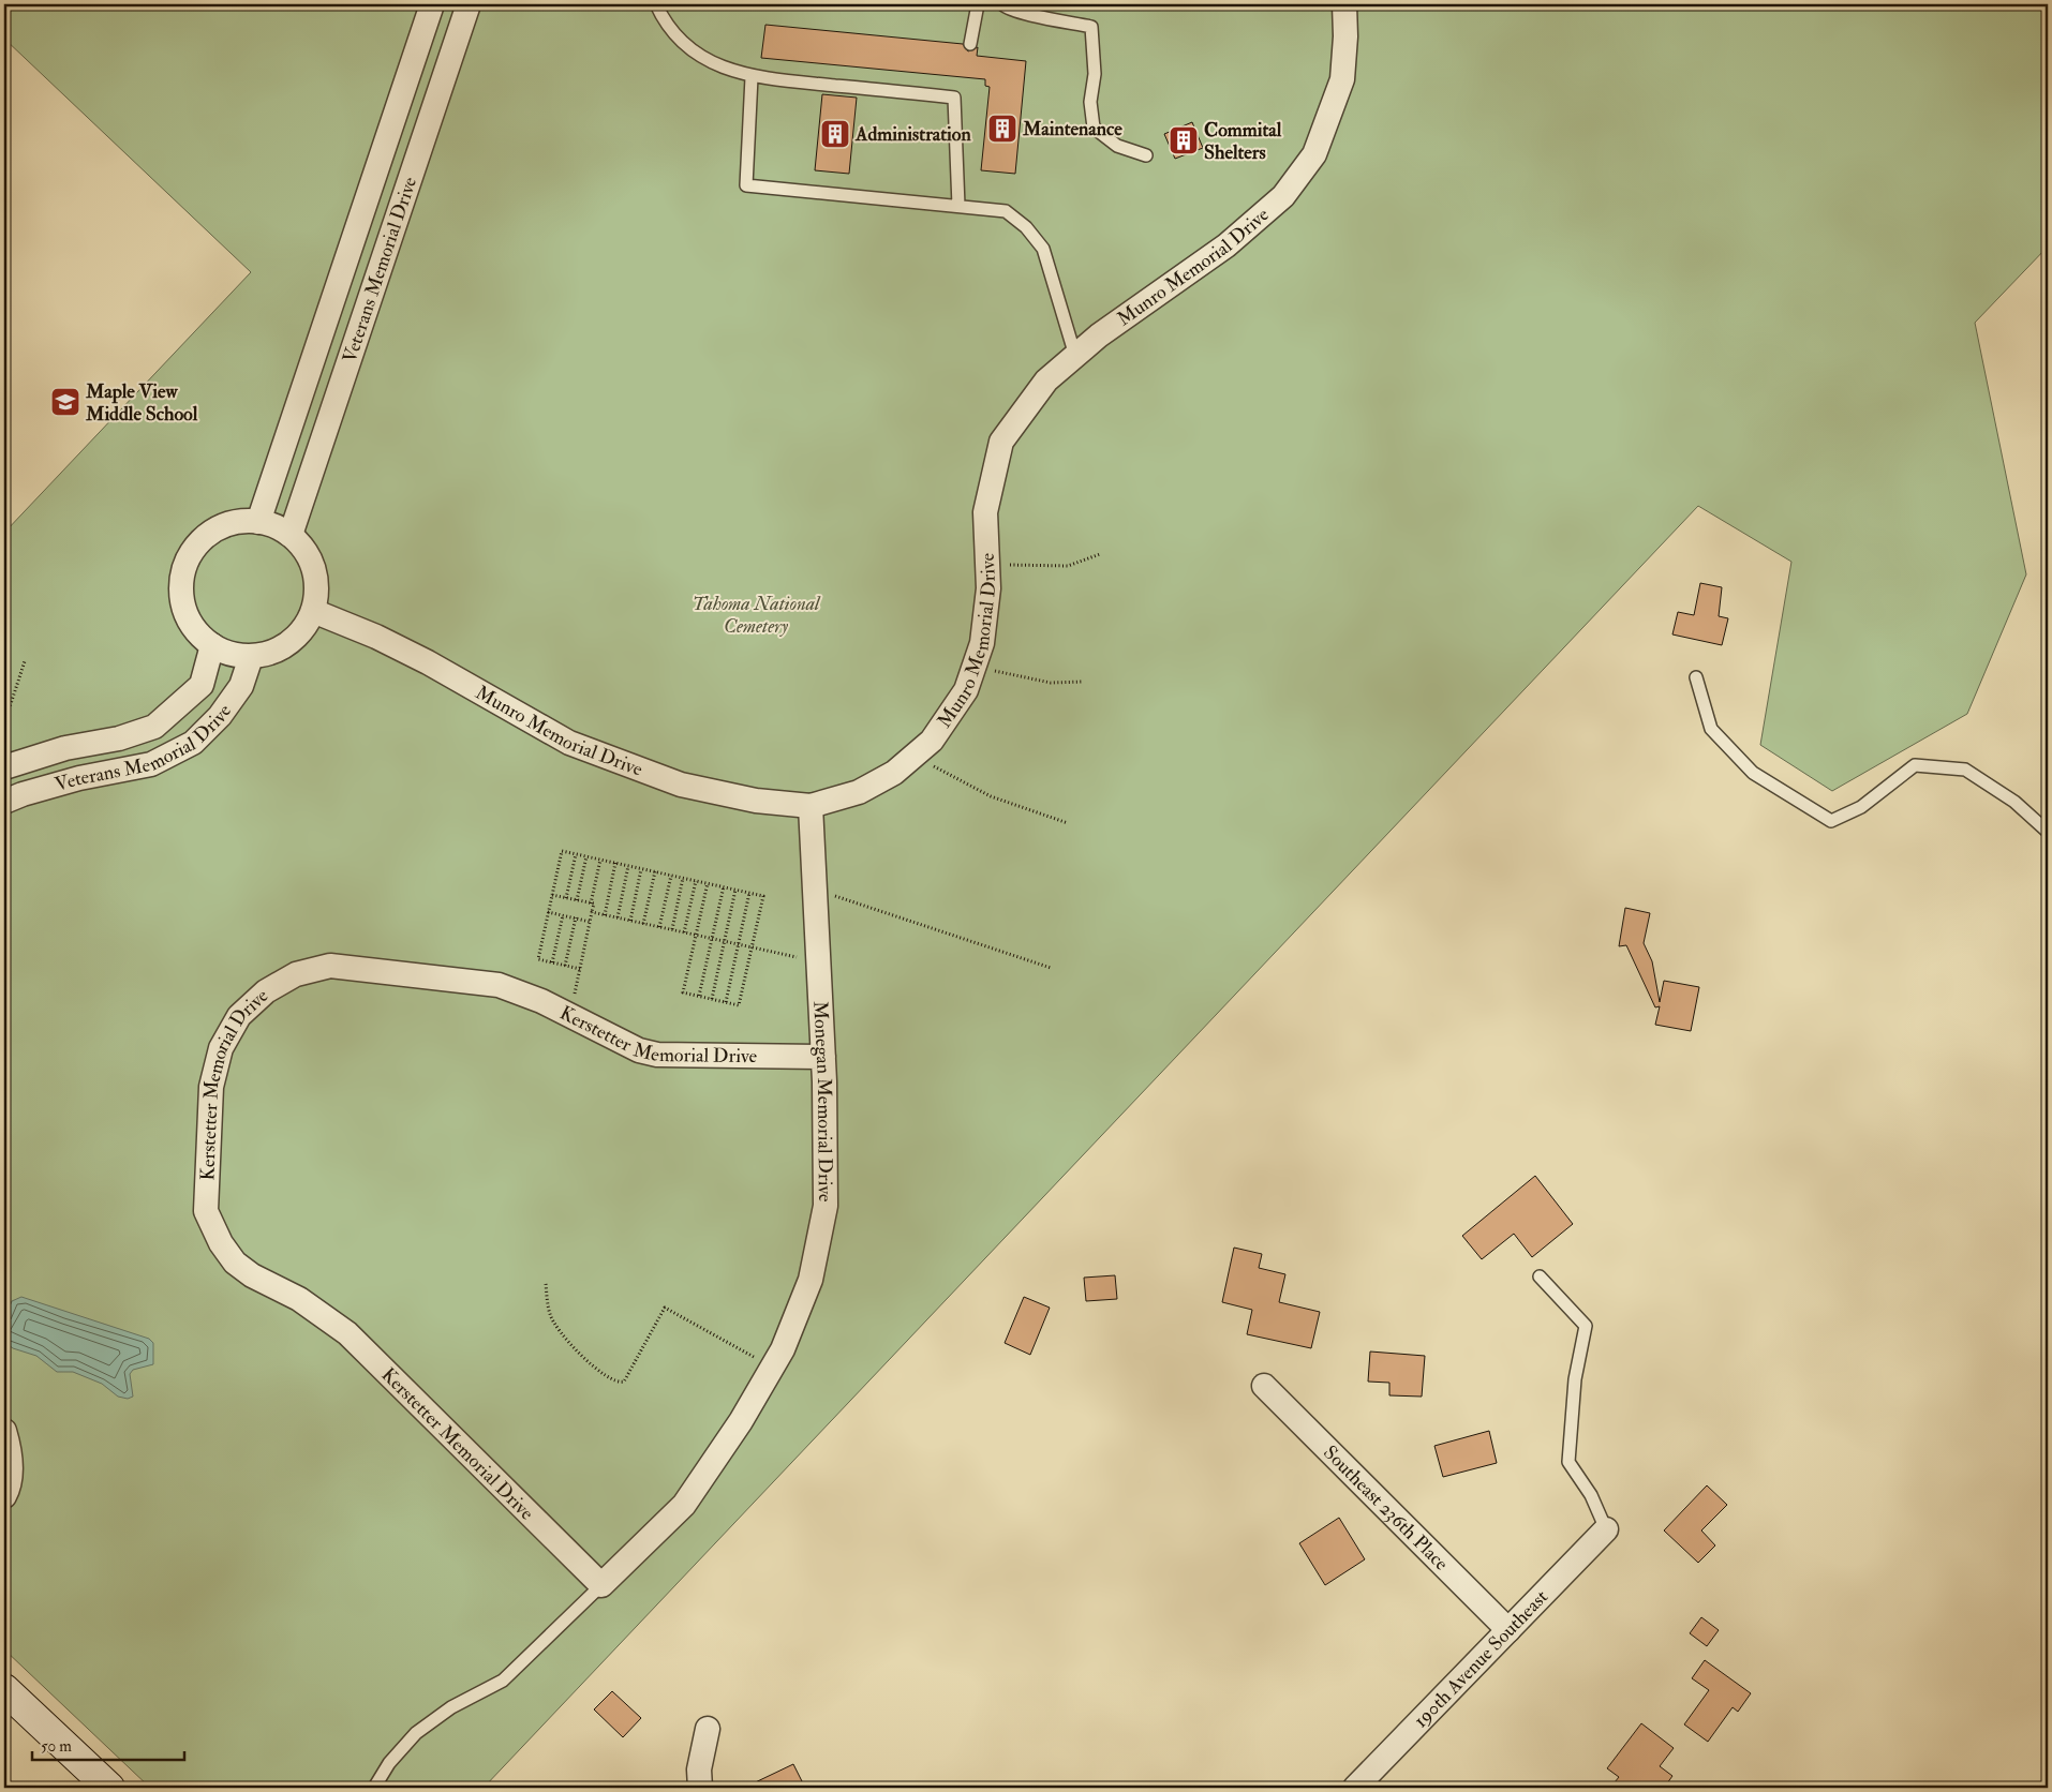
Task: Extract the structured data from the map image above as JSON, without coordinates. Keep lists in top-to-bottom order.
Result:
{
  "streets": {
    "street": [
      "Munro Memorial Drive",
      "Veterans Memorial Drive",
      "Kerstetter Memorial Drive",
      "Monegan Memorial Drive",
      "Southeast 236th Place",
      "190th Avenue Southeast"
    ]
  },
  "crossings": [
    ["Munro Memorial Drive", "Veterans Memorial Drive"],
    ["Munro Memorial Drive", "Monegan Memorial Drive"],
    ["Kerstetter Memorial Drive", "Monegan Memorial Drive"],
    ["Southeast 236th Place", "190th Avenue Southeast"]
  ],
  "parks": ["Tahoma National Cemetery"],
  "places": {
    "building": ["Maintenance", "Administration", "Commital Shelters"],
    "school or university": ["Maple View Middle School"]
  },
  "scale_bar": "50 m"
}
